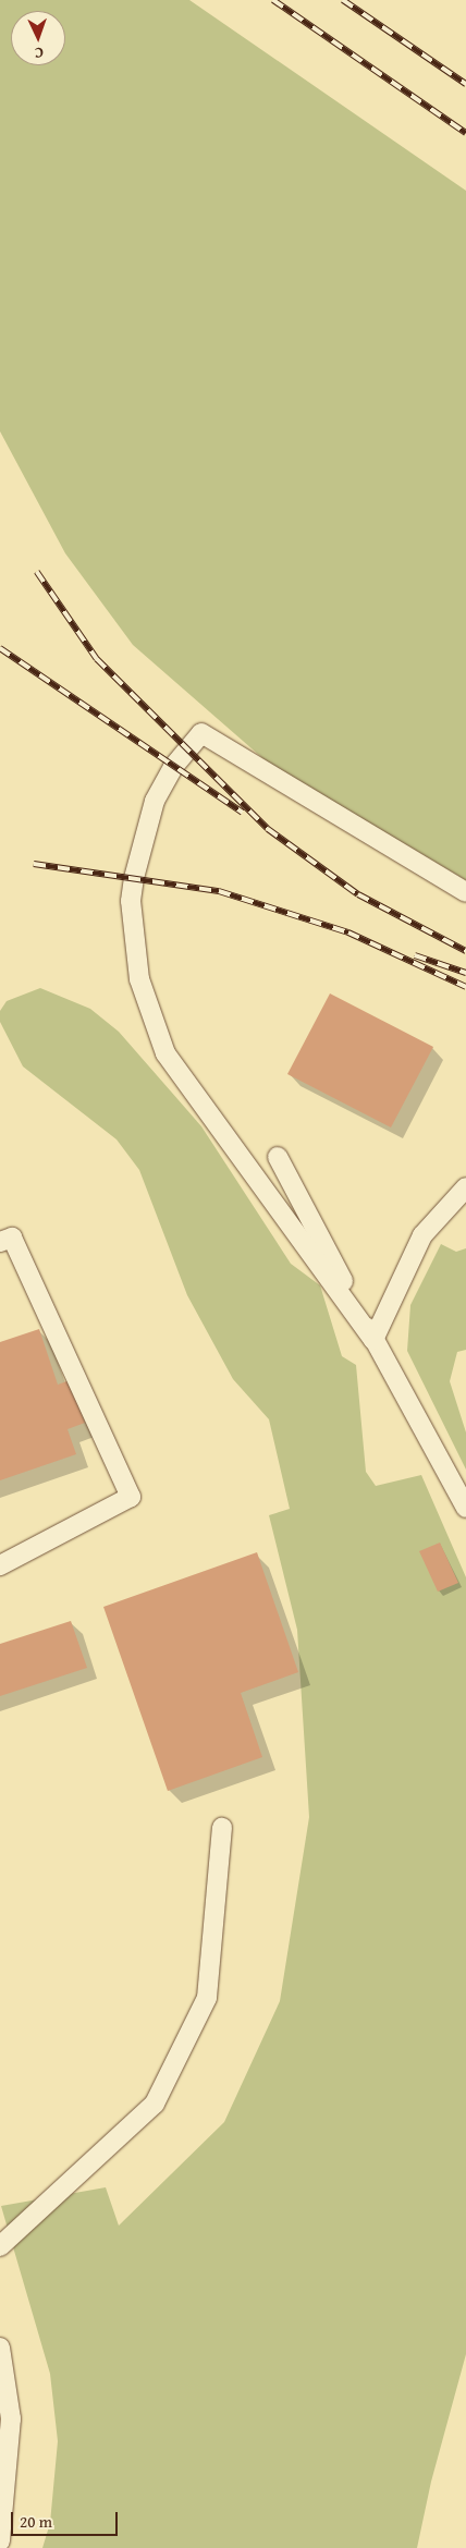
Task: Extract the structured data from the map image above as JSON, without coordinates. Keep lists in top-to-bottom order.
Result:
{
  "scale_bar": "20 m",
  "north": "bottom"
}
